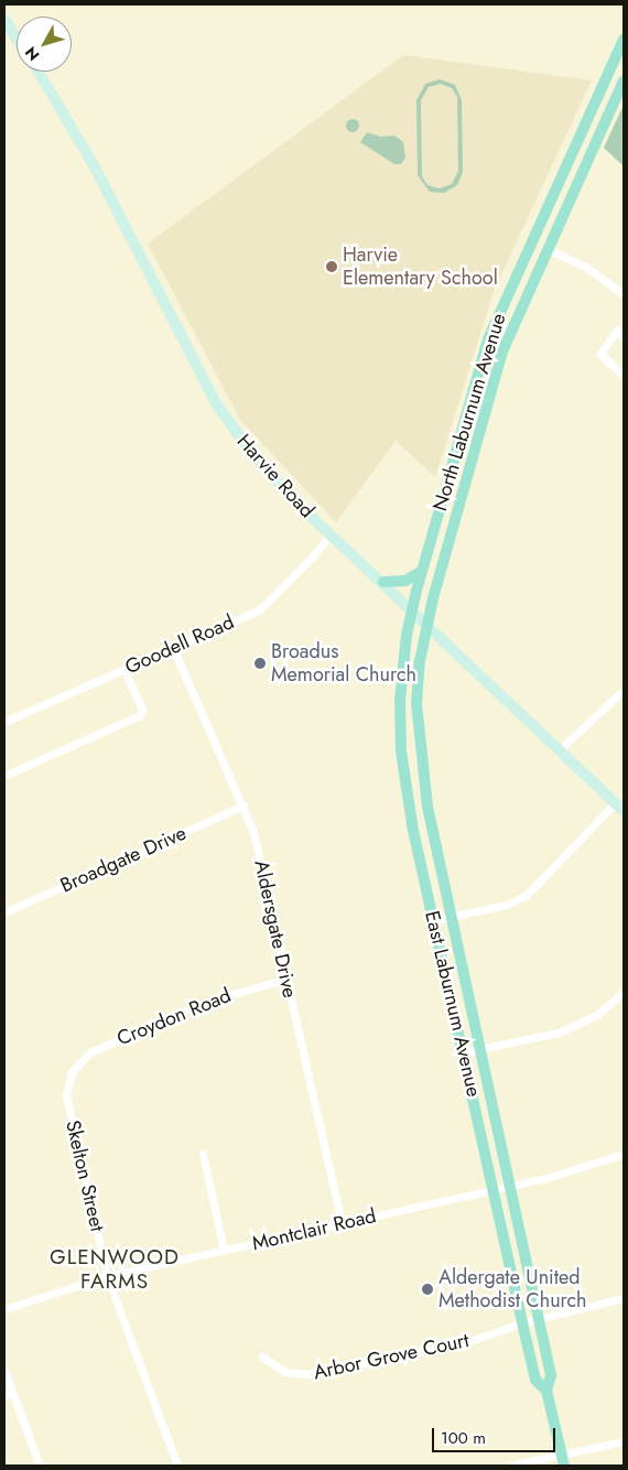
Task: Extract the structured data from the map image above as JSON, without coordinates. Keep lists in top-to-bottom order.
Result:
{
  "streets": {
    "main road": ["North Laburnum Avenue", "East Laburnum Avenue"],
    "street": [
      "Harvie Road",
      "Goodell Road",
      "Broadgate Drive",
      "Aldersgate Drive",
      "Croydon Road",
      "Skelton Street",
      "Montclair Road",
      "Arbor Grove Court"
    ]
  },
  "crossings": [
    ["North Laburnum Avenue", "Harvie Road"],
    ["North Laburnum Avenue", "East Laburnum Avenue"],
    ["Harvie Road", "Goodell Road"],
    ["Harvie Road", "East Laburnum Avenue"],
    ["Goodell Road", "Aldersgate Drive"],
    ["Broadgate Drive", "Aldersgate Drive"],
    ["Aldersgate Drive", "Croydon Road"],
    ["Aldersgate Drive", "Montclair Road"],
    ["East Laburnum Avenue", "Montclair Road"],
    ["East Laburnum Avenue", "Arbor Grove Court"],
    ["Croydon Road", "Skelton Street"],
    ["Skelton Street", "Montclair Road"]
  ],
  "districts": ["GLENWOOD FARMS"],
  "places": ["Harvie Elementary School", "Broadus Memorial Church", "Aldergate United Methodist Church"],
  "scale_bar": "100 m",
  "north": "bottom left"
}
